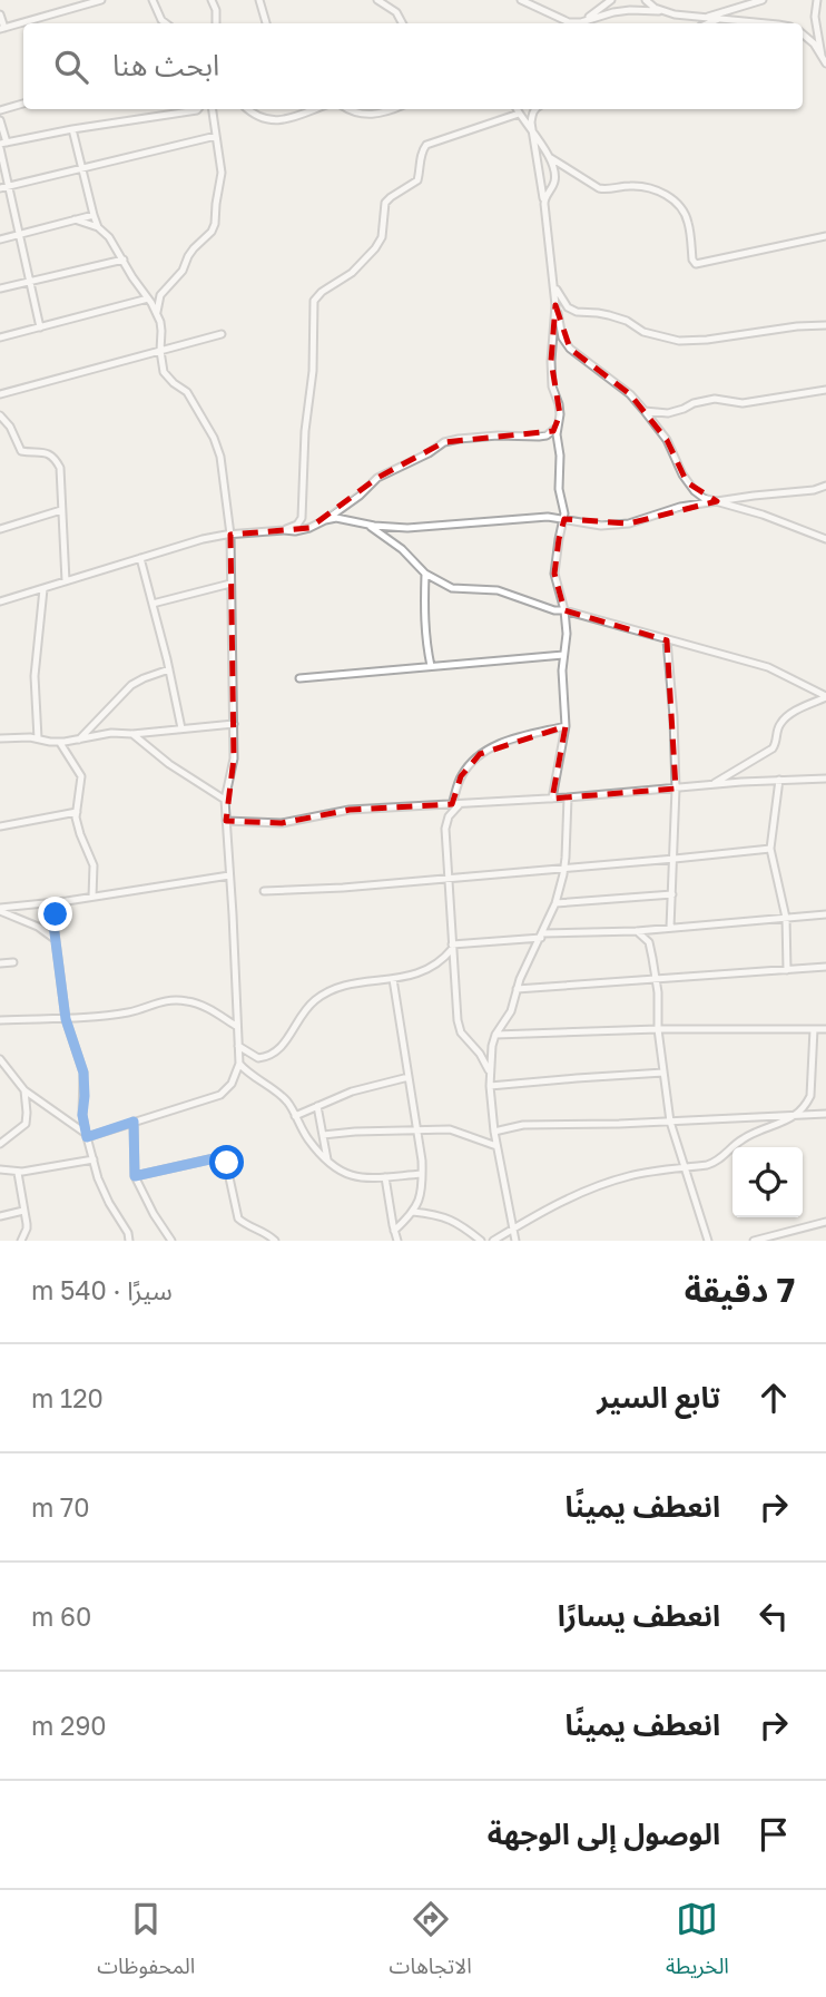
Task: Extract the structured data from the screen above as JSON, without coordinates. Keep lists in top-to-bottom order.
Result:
{
  "page": {
    "search": "ابحث هنا",
    "heading": ["7 دقيقة", "سيرًا · 540 m"],
    "list": [
      ["تابع السير", "120 m"],
      ["انعطف يمينًا", "70 m"],
      ["انعطف يسارًا", "60 m"],
      ["انعطف يمينًا", "290 m"],
      "الوصول إلى الوجهة"
    ],
    "nav": ["الخريطة", "الاتجاهات", "المحفوظات"]
  }
}
